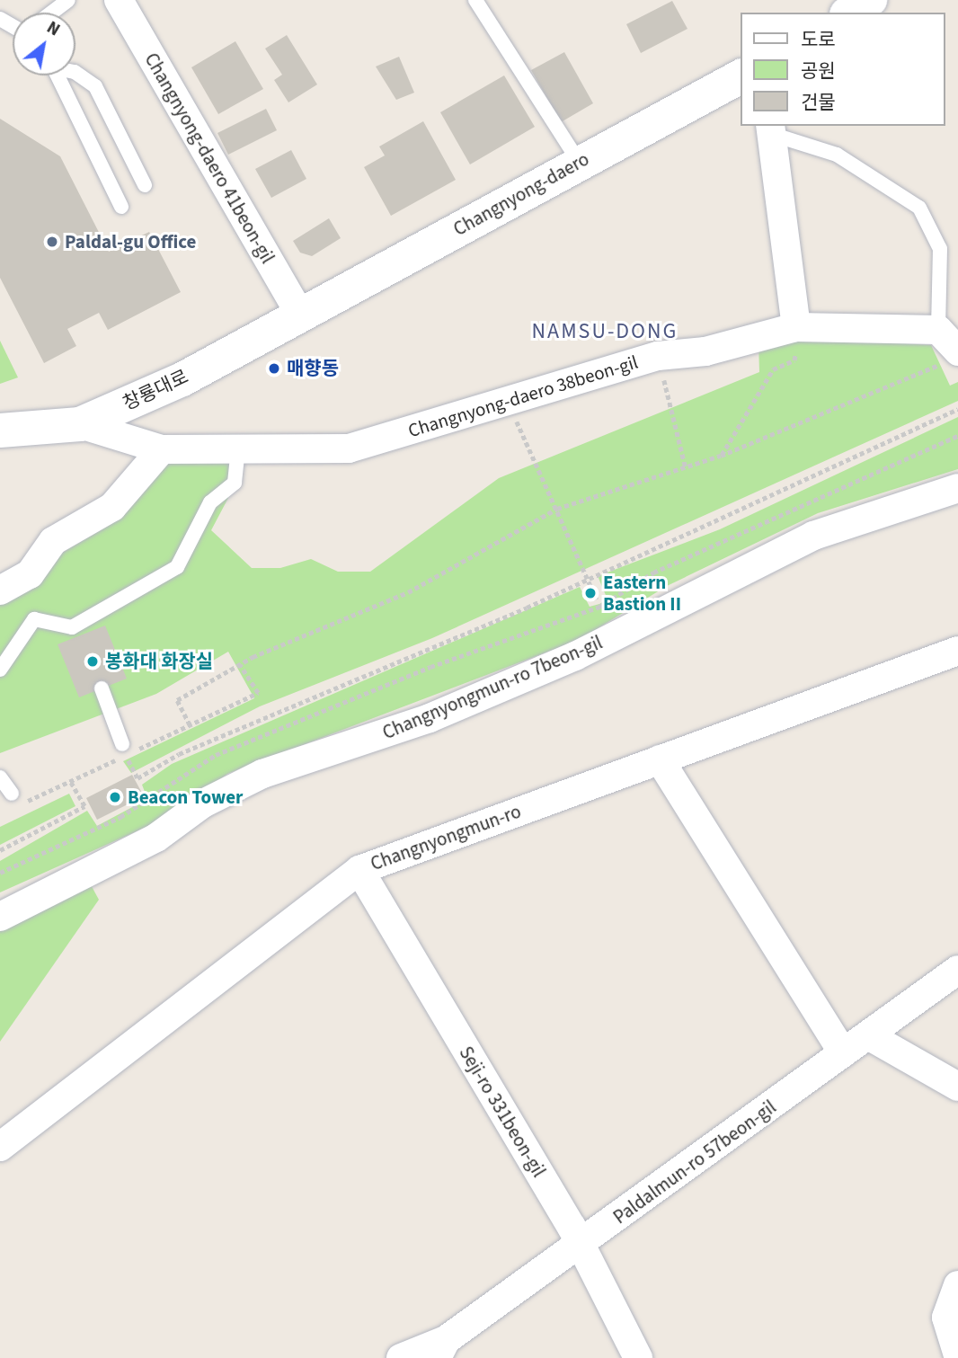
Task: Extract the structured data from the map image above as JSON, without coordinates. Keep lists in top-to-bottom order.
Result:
{
  "streets": {
    "street": [
      "Changnyong-daero 41beon-gil",
      "Changnyong-daero",
      "창룡대로",
      "Changnyong-daero 38beon-gil",
      "Changnyongmun-ro 7beon-gil",
      "Changnyongmun-ro",
      "Seji-ro 331beon-gil",
      "Paldalmun-ro 57beon-gil"
    ]
  },
  "crossings": [
    ["Changnyong-daero 41beon-gil", "Changnyong-daero"],
    ["Changnyong-daero 41beon-gil", "창룡대로"],
    ["Changnyong-daero", "창룡대로"],
    ["창룡대로", "Changnyong-daero 38beon-gil"],
    ["Changnyongmun-ro", "Seji-ro 331beon-gil"],
    ["Seji-ro 331beon-gil", "Paldalmun-ro 57beon-gil"]
  ],
  "districts": ["NAMSU-DONG"],
  "places": [
    "Paldal-gu Office",
    "매향동",
    "Eastern Bastion II",
    "봉화대 화장실",
    "Beacon Tower"
  ],
  "legend": ["도로", "공원", "건물"],
  "north": "top right"
}
